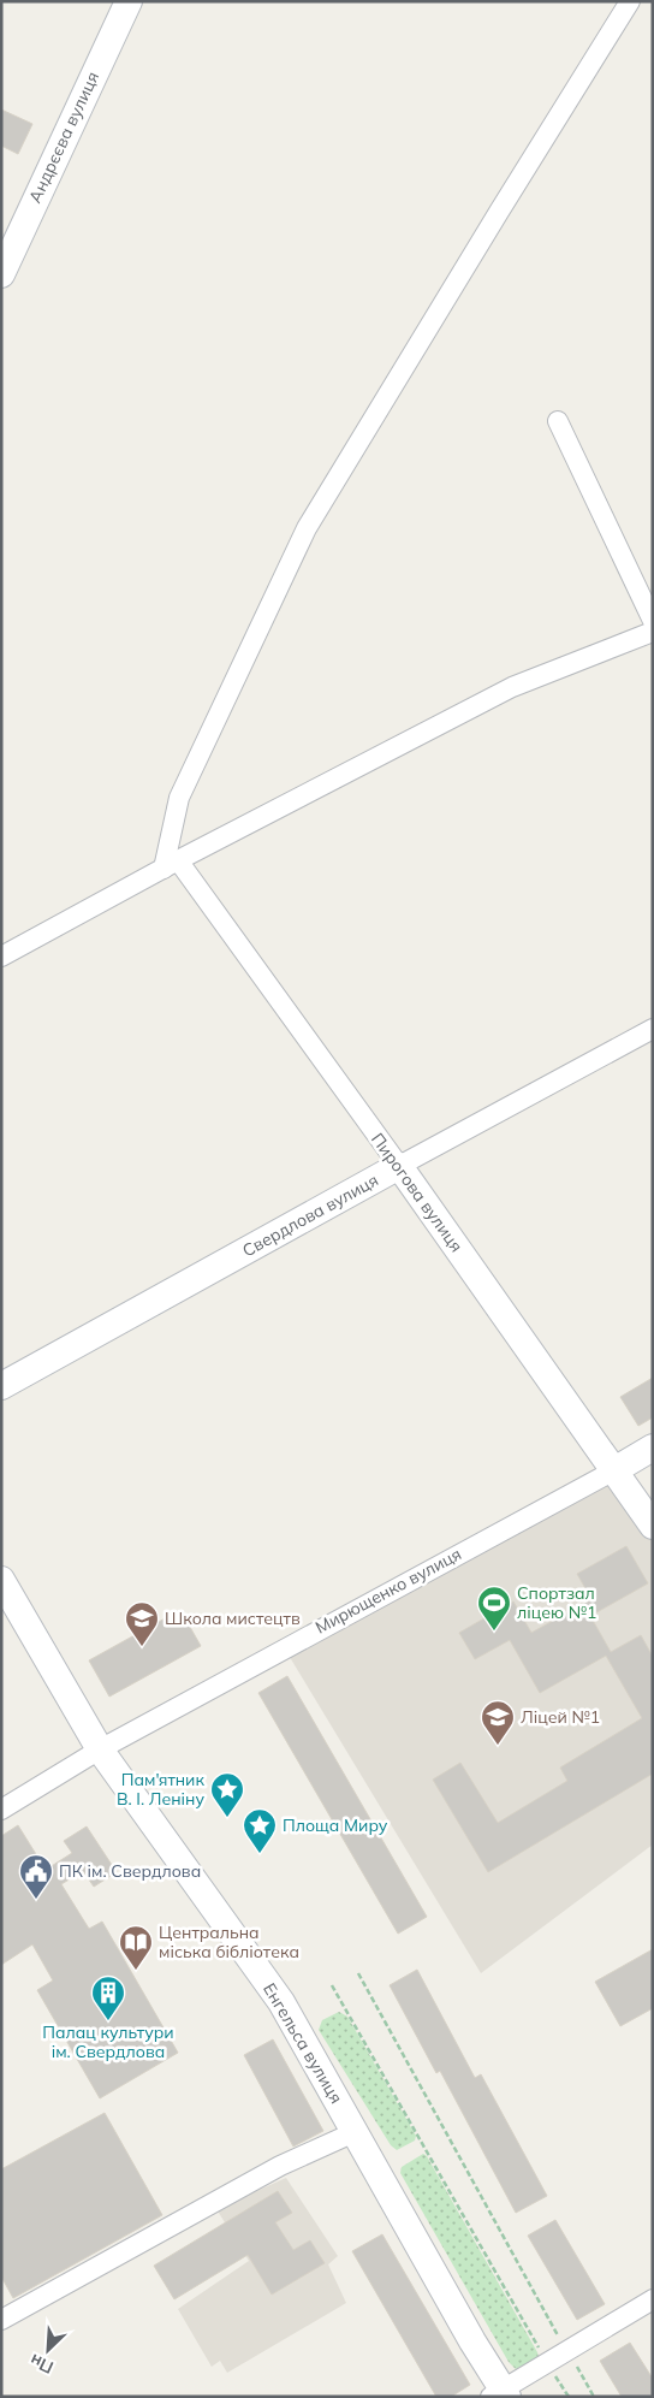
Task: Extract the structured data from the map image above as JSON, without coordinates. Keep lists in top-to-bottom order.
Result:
{
  "streets": {
    "street": [
      "Андрєєва вулиця",
      "Пирогова вулиця",
      "Свердлова вулиця",
      "Мирющенко вулиця",
      "Енгельса вулиця"
    ]
  },
  "crossings": [
    ["Пирогова вулиця", "Свердлова вулиця"],
    ["Пирогова вулиця", "Мирющенко вулиця"],
    ["Мирющенко вулиця", "Енгельса вулиця"]
  ],
  "places": {
    "sports": ["Спортзал ліцею №1"],
    "school or university": ["Школа мистецтв", "Ліцей №1"],
    "place": ["Пам'ятник В. І. Леніну", "Площа Миру"],
    "public building": ["ПК ім. Свердлова"],
    "library": ["Центральна міська бібліотека"],
    "building": ["Палац культури ім. Свердлова"]
  },
  "north": "bottom left"
}
